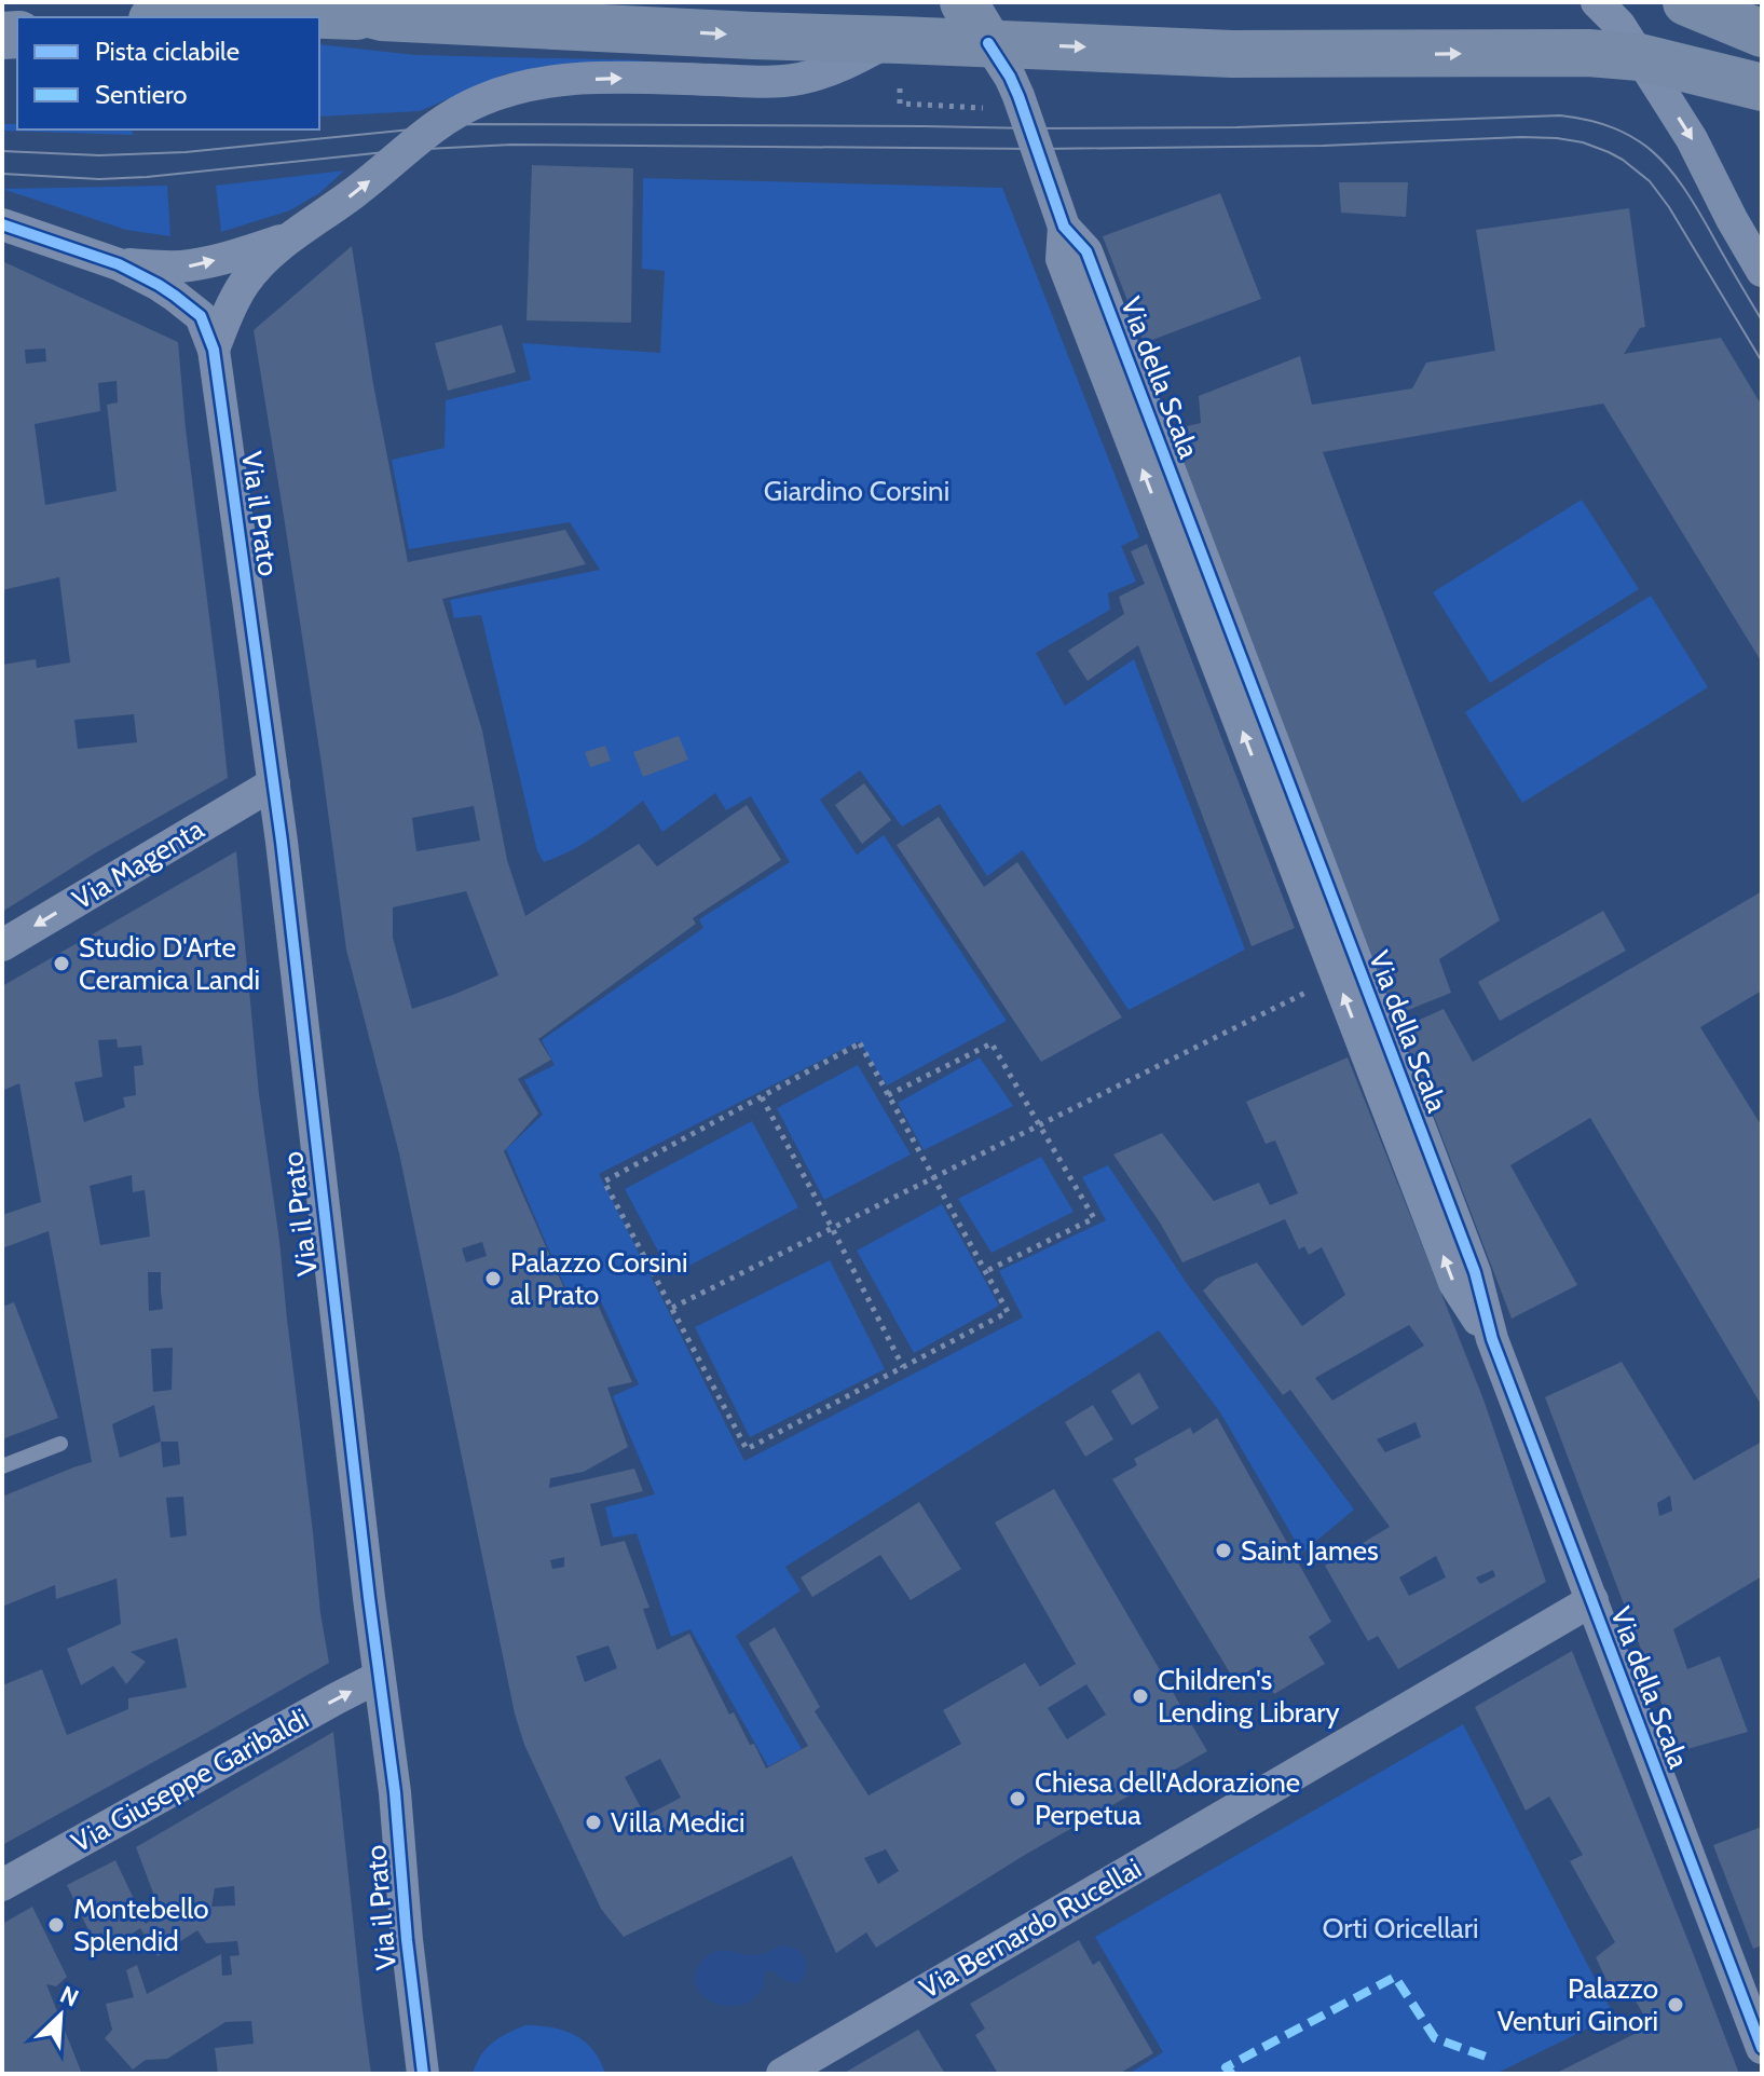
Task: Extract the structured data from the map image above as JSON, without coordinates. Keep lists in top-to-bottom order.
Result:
{
  "streets": {
    "street": [
      "Via della Scala",
      "Via il Prato",
      "Via Magenta",
      "Via Giuseppe Garibaldi",
      "Via Bernardo Rucellai"
    ]
  },
  "crossings": [
    ["Via della Scala", "Via Bernardo Rucellai"],
    ["Via il Prato", "Via Magenta"],
    ["Via il Prato", "Via Giuseppe Garibaldi"]
  ],
  "one_way": ["Via della Scala", "Via Magenta", "Via Giuseppe Garibaldi"],
  "parks": ["Giardino Corsini", "Orti Oricellari"],
  "places": [
    "Studio D'Arte Ceramica Landi",
    "Palazzo Corsini al Prato",
    "Saint James",
    "Children's Lending Library",
    "Chiesa dell'Adorazione Perpetua",
    "Villa Medici",
    "Montebello Splendid",
    "Palazzo Venturi Ginori"
  ],
  "legend": ["Pista ciclabile", "Sentiero"],
  "north": "top right"
}
